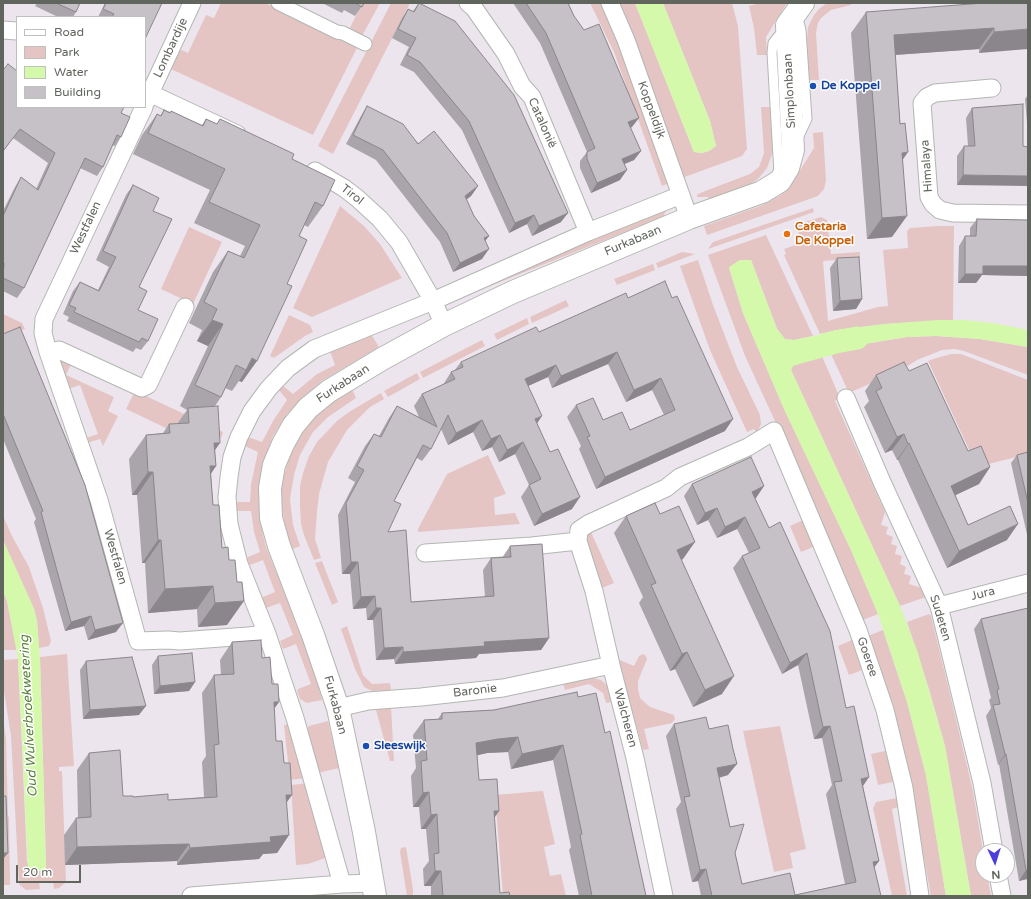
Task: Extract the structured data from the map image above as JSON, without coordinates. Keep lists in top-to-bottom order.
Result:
{
  "streets": {
    "street": [
      "Lombardije",
      "Simplonbaan",
      "Koppeldijk",
      "Catalonië",
      "Himalaya",
      "Tirol",
      "Westfalen",
      "Furkabaan",
      "Jura",
      "Sudeten",
      "Goeree",
      "Baronie",
      "Walcheren"
    ]
  },
  "crossings": [
    ["Simplonbaan", "Furkabaan"],
    ["Koppeldijk", "Furkabaan"],
    ["Catalonië", "Furkabaan"],
    ["Tirol", "Furkabaan"],
    ["Westfalen", "Furkabaan"],
    ["Furkabaan", "Baronie"],
    ["Jura", "Sudeten"],
    ["Goeree", "Walcheren"],
    ["Baronie", "Walcheren"]
  ],
  "water": ["Oud Wulverbroekwetering"],
  "places": ["De Koppel", "Cafetaria De Koppel", "Sleeswijk"],
  "legend": [
    "Road",
    "Park",
    "Water",
    "Building"
  ],
  "scale_bar": "20 m",
  "north": "bottom"
}
